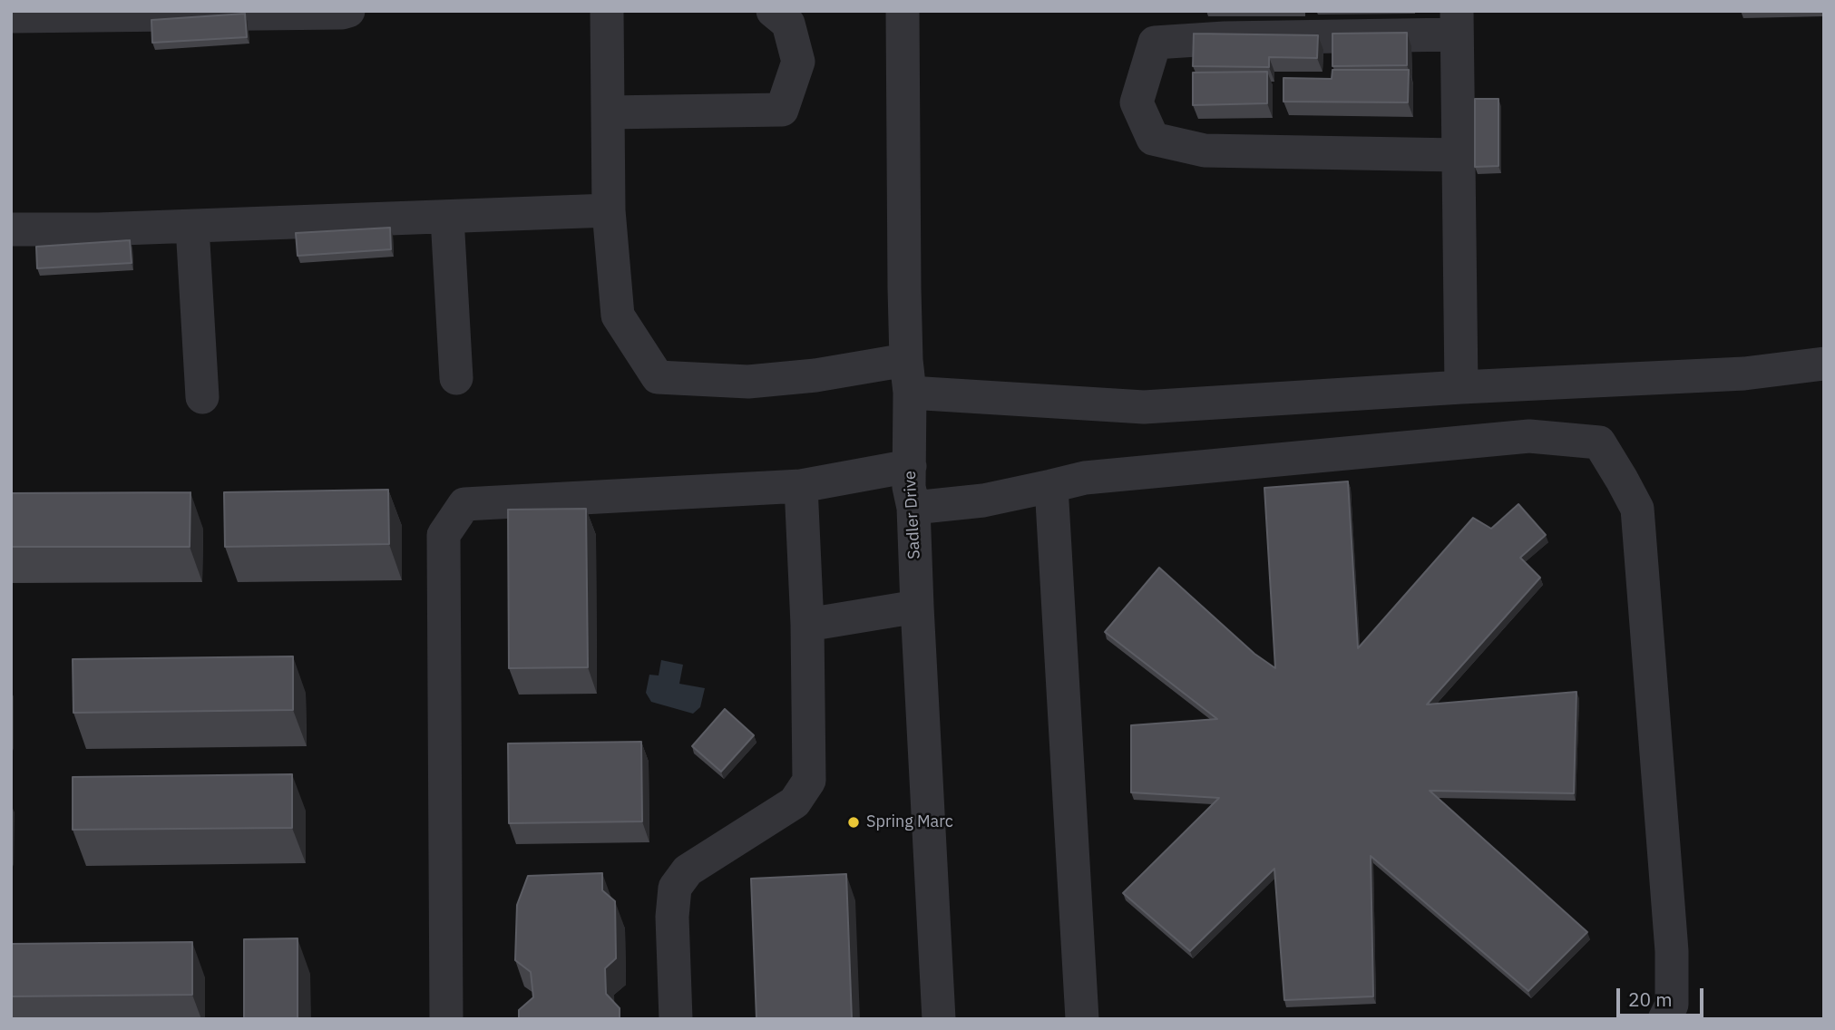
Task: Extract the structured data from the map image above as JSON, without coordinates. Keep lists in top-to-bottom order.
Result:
{
  "streets": {
    "street": ["Sadler Drive"]
  },
  "places": ["Spring Marc"],
  "scale_bar": "20 m"
}
